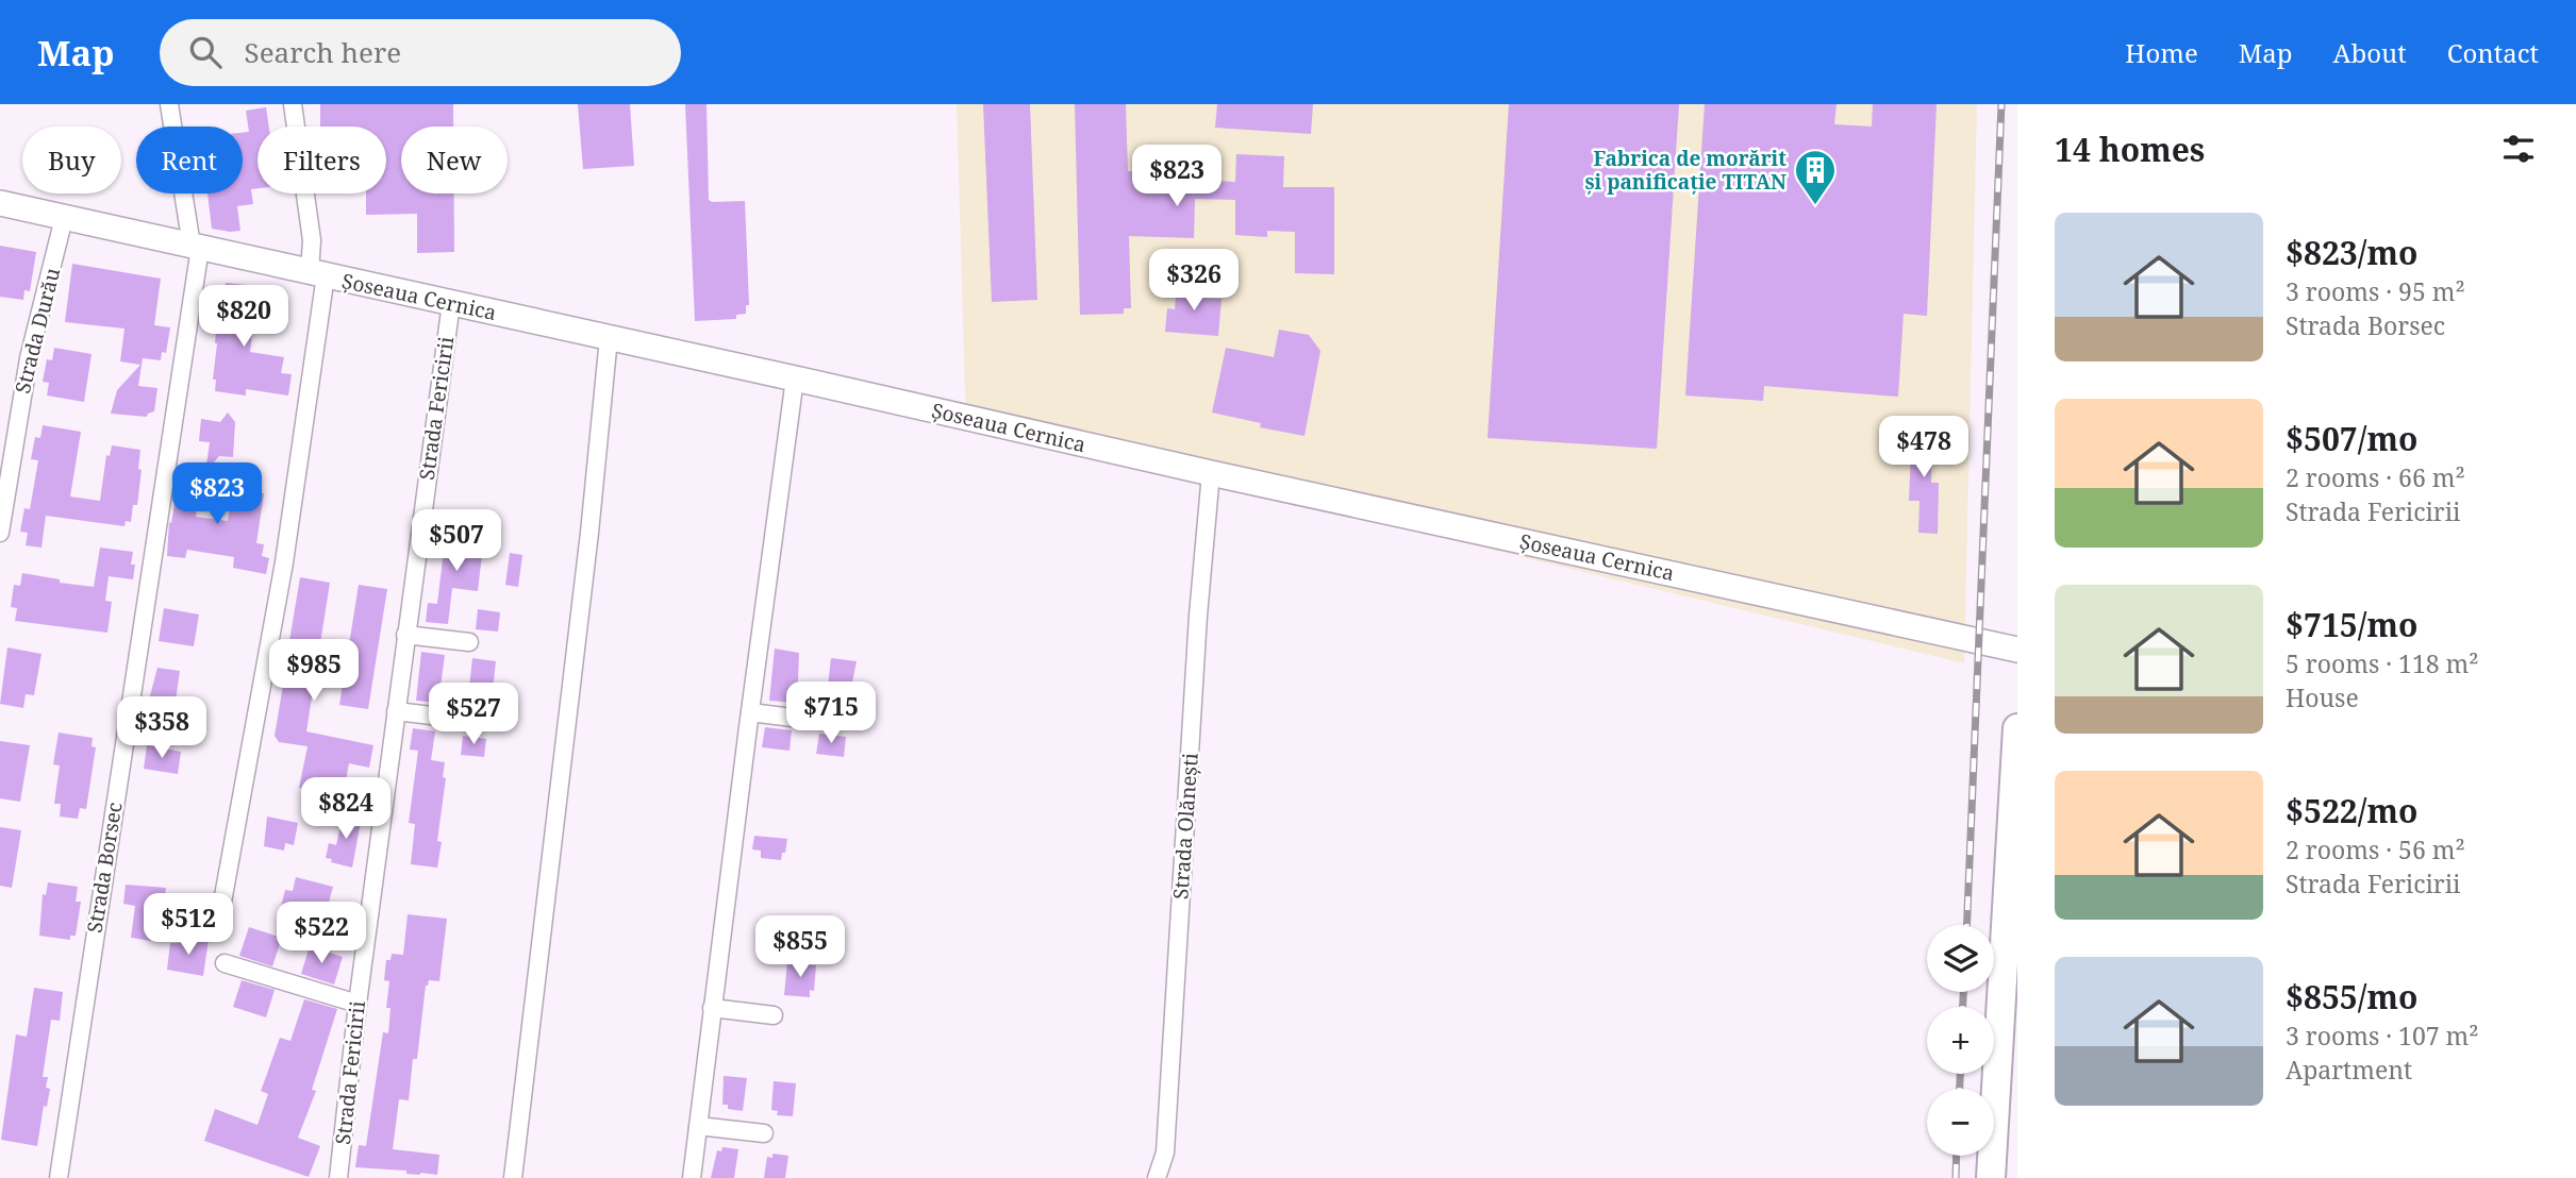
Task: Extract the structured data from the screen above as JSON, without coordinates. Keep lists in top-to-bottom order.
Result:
{
  "streets": {
    "street": [
      "Șoseaua Cernica",
      "Strada Durău",
      "Strada Fericirii",
      "Strada Olănești",
      "Strada Borsec"
    ]
  },
  "crossings": [
    ["Șoseaua Cernica", "Strada Durău"],
    ["Șoseaua Cernica", "Strada Fericirii"],
    ["Șoseaua Cernica", "Strada Olănești"],
    ["Șoseaua Cernica", "Strada Borsec"]
  ],
  "places": {
    "building": ["Fabrica de morărit și panificație TITAN"]
  },
  "page": {
    "header": "Map",
    "search": "Search here",
    "nav": [
      "Home",
      "Map",
      "About",
      "Contact"
    ],
    "heading": "14 homes",
    "chip": [
      "Buy",
      "Rent",
      "Filters",
      "New"
    ],
    "price": [
      "$823",
      "$326",
      "$820",
      "$478",
      "$823",
      "$507",
      "$985",
      "$715",
      "$527",
      "$358",
      "$824",
      "$512",
      "$522",
      "$855"
    ],
    "list": [
      {
        "name": "$823/mo",
        "note": "3 rooms · 95 m² · Strada Borsec"
      },
      {
        "name": "$507/mo",
        "note": "2 rooms · 66 m² · Strada Fericirii"
      },
      {
        "name": "$715/mo",
        "note": "5 rooms · 118 m² · House"
      },
      {
        "name": "$522/mo",
        "note": "2 rooms · 56 m² · Strada Fericirii"
      },
      {
        "name": "$855/mo",
        "note": "3 rooms · 107 m² · Apartment"
      }
    ],
    "map_buttons": ["+", "−"]
  }
}
